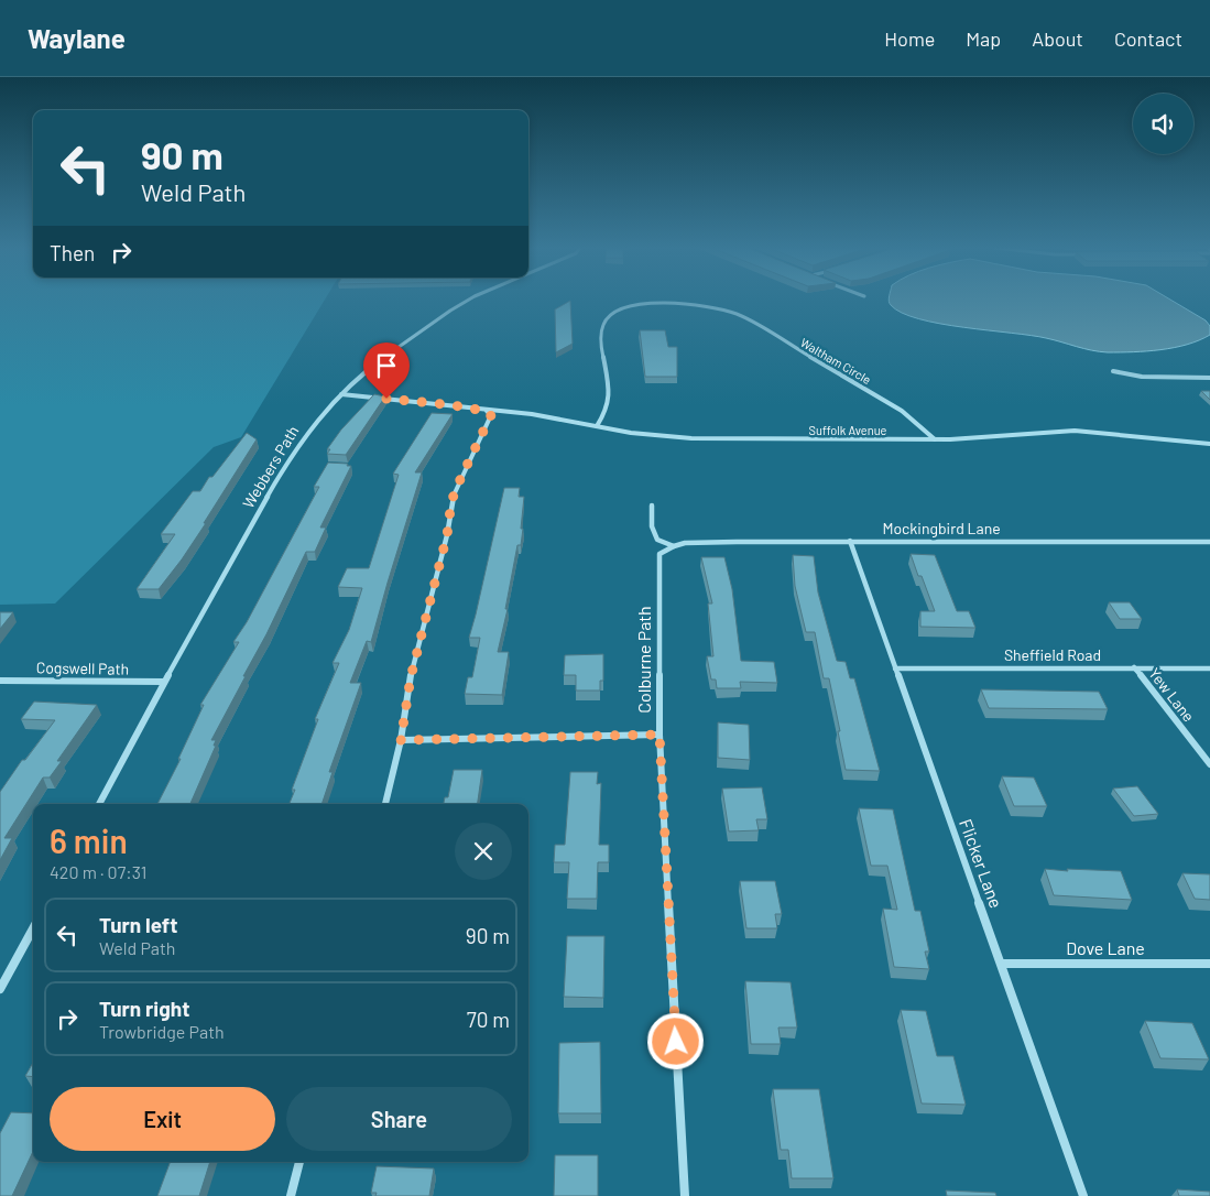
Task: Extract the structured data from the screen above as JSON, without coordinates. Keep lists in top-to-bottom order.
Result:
{
  "streets": {
    "street": [
      "Waltham Circle",
      "Suffolk Avenue",
      "Webbers Path",
      "Mockingbird Lane",
      "Sheffield Road",
      "Colburne Path",
      "Cogswell Path",
      "Yew Lane",
      "Flicker Lane",
      "Dove Lane"
    ]
  },
  "crossings": [
    ["Waltham Circle", "Suffolk Avenue"],
    ["Suffolk Avenue", "Webbers Path"],
    ["Webbers Path", "Cogswell Path"],
    ["Mockingbird Lane", "Colburne Path"],
    ["Mockingbird Lane", "Flicker Lane"],
    ["Sheffield Road", "Yew Lane"],
    ["Sheffield Road", "Flicker Lane"],
    ["Flicker Lane", "Dove Lane"]
  ],
  "page": {
    "header": "Waylane",
    "nav": [
      "Home",
      "Map",
      "About",
      "Contact"
    ],
    "turn": ["90 m", "Weld Path"],
    "then": "Then",
    "heading": ["6 min", "420 m · 07:31"],
    "list": [
      {
        "name": "Turn left",
        "note": "Weld Path",
        "value": "90 m"
      },
      {
        "name": "Turn right",
        "note": "Trowbridge Path",
        "value": "70 m"
      }
    ],
    "buttons": ["Exit", "Share"]
  }
}
